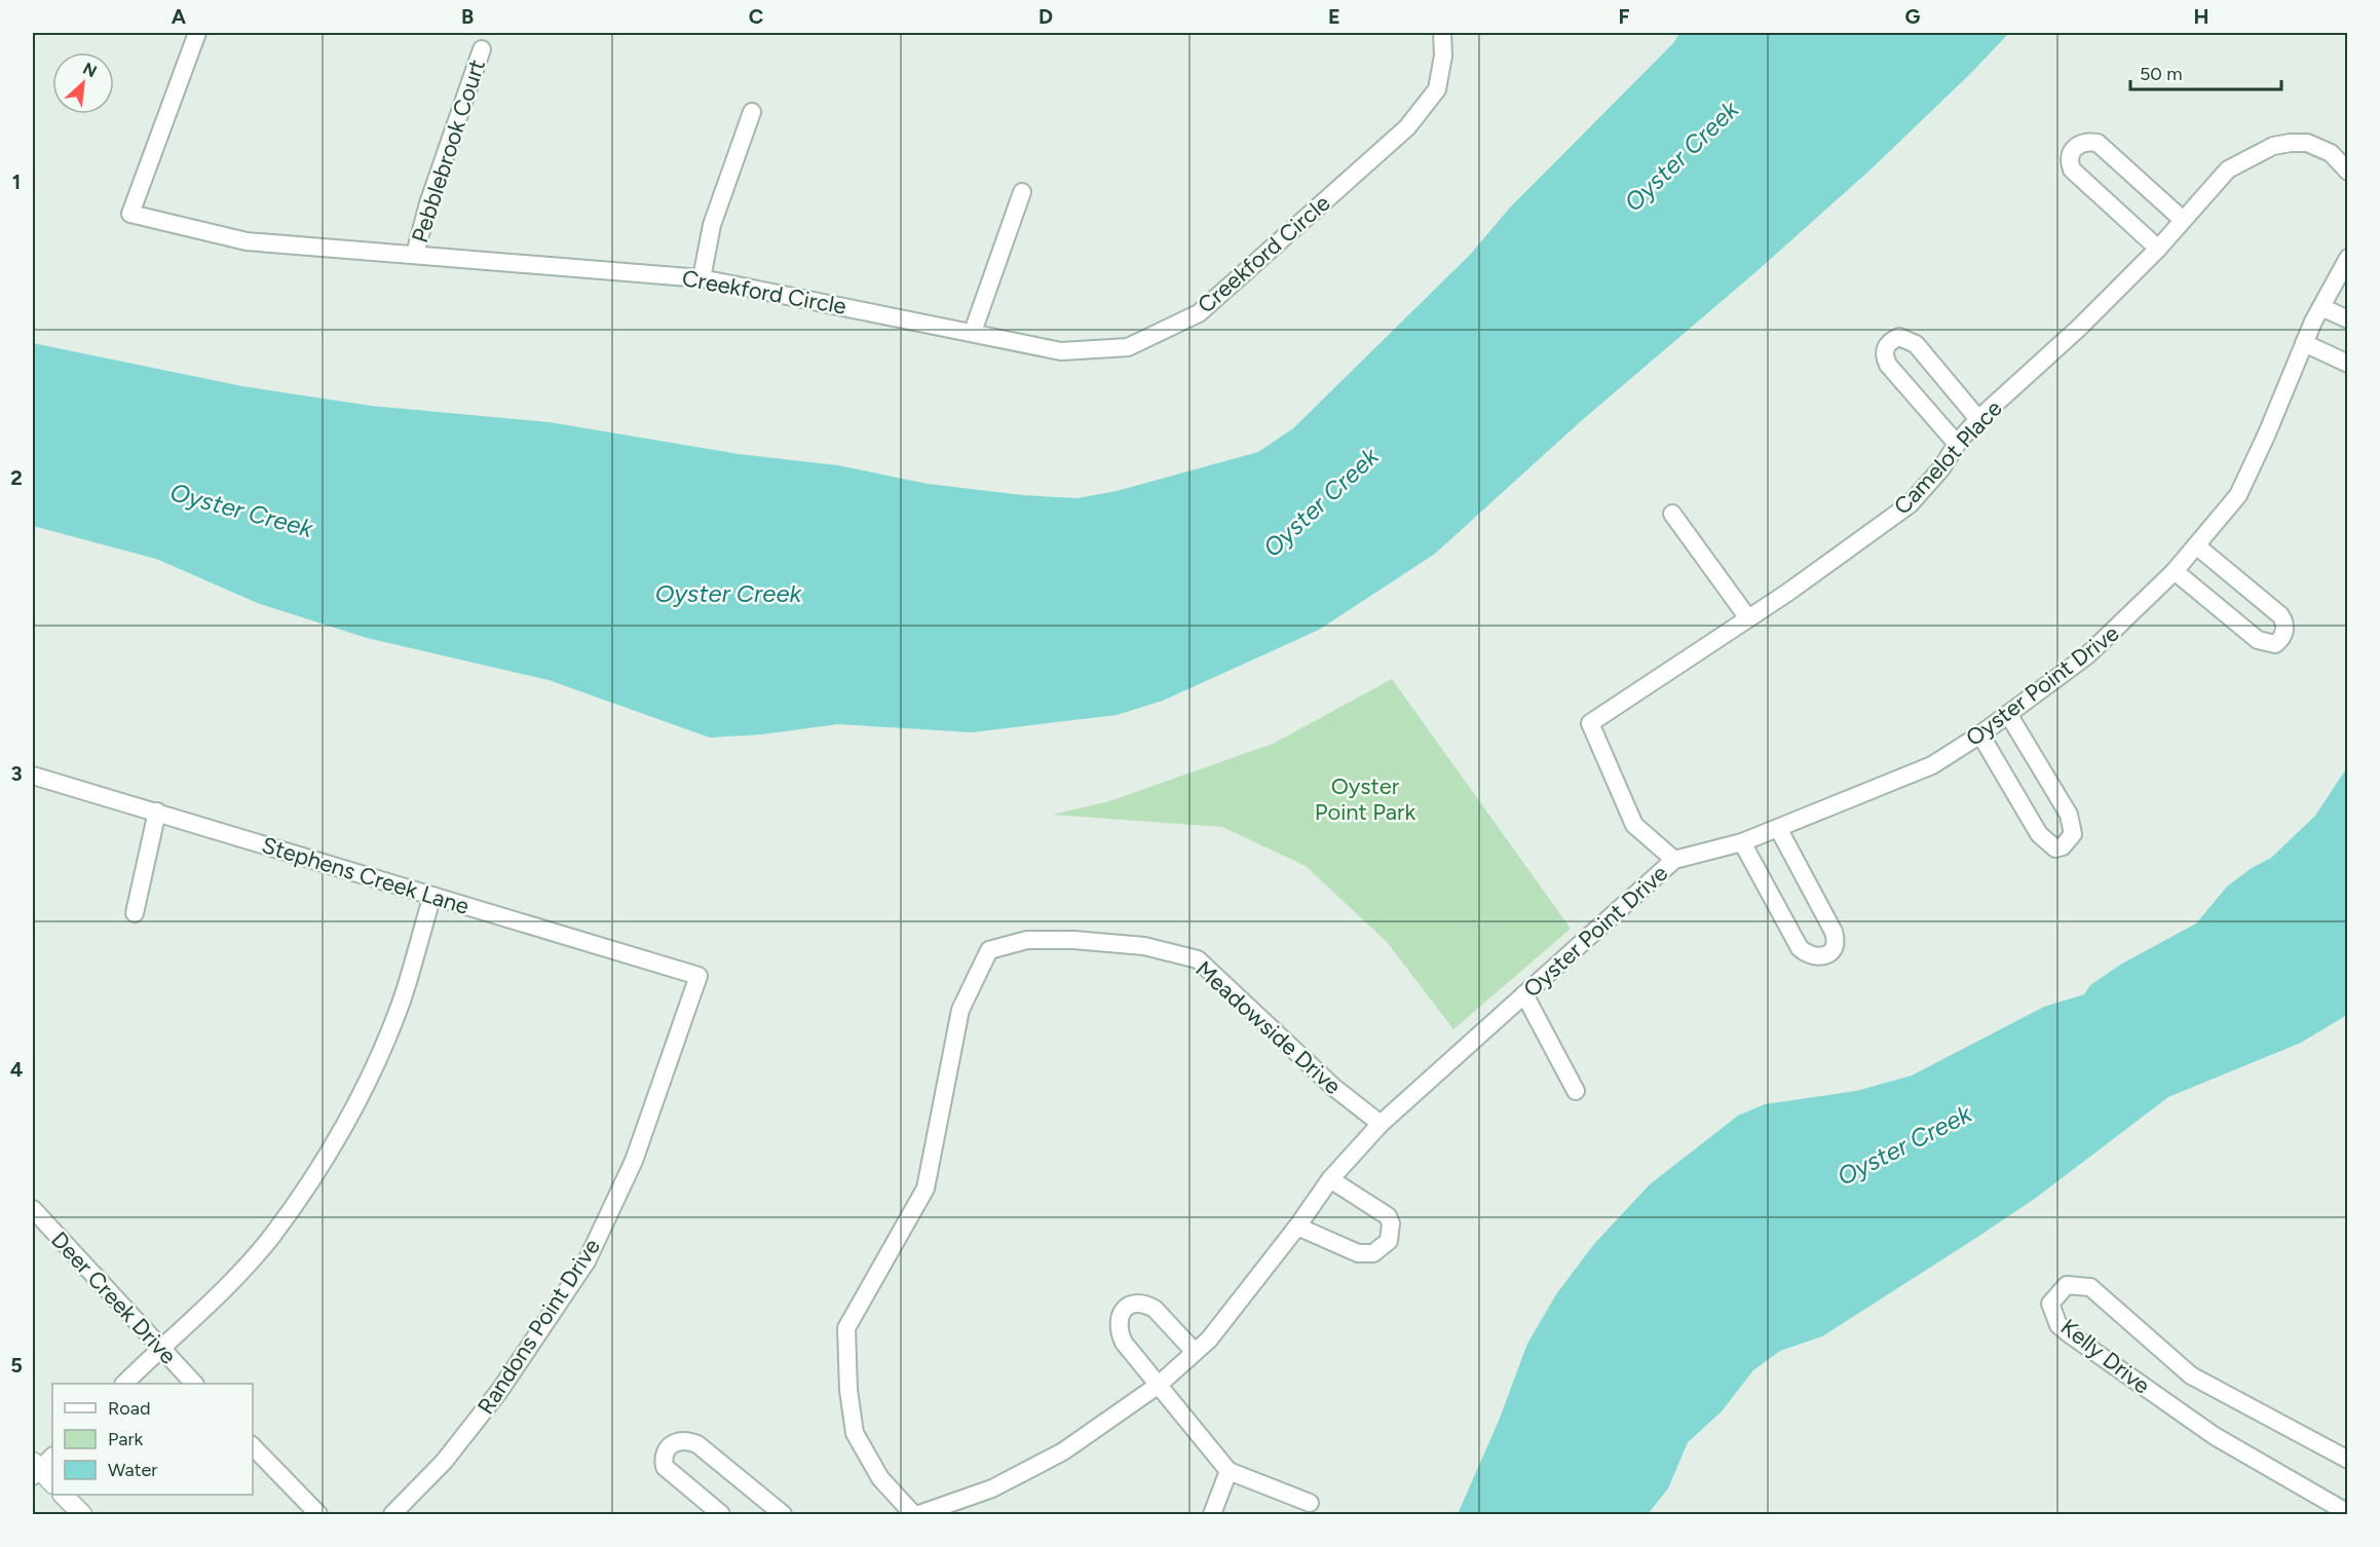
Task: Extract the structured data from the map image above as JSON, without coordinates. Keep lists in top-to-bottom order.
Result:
{
  "streets": {
    "street": [
      "Pebblebrook Court",
      "Creekford Circle",
      "Camelot Place",
      "Oyster Point Drive",
      "Stephens Creek Lane",
      "Meadowside Drive",
      "Deer Creek Drive",
      "Randons Point Drive",
      "Kelly Drive"
    ]
  },
  "crossings": [
    ["Pebblebrook Court", "Creekford Circle"],
    ["Camelot Place", "Oyster Point Drive"],
    ["Oyster Point Drive", "Meadowside Drive"],
    ["Stephens Creek Lane", "Randons Point Drive"]
  ],
  "water": ["Oyster Creek"],
  "parks": ["Oyster Point Park"],
  "legend": ["Road", "Park", "Water"],
  "scale_bar": "50 m",
  "north": "top right",
  "grid": {
    "columns": [
      "A",
      "B",
      "C",
      "D",
      "E",
      "F",
      "G",
      "H"
    ],
    "rows": [
      "1",
      "2",
      "3",
      "4",
      "5"
    ]
  }
}
